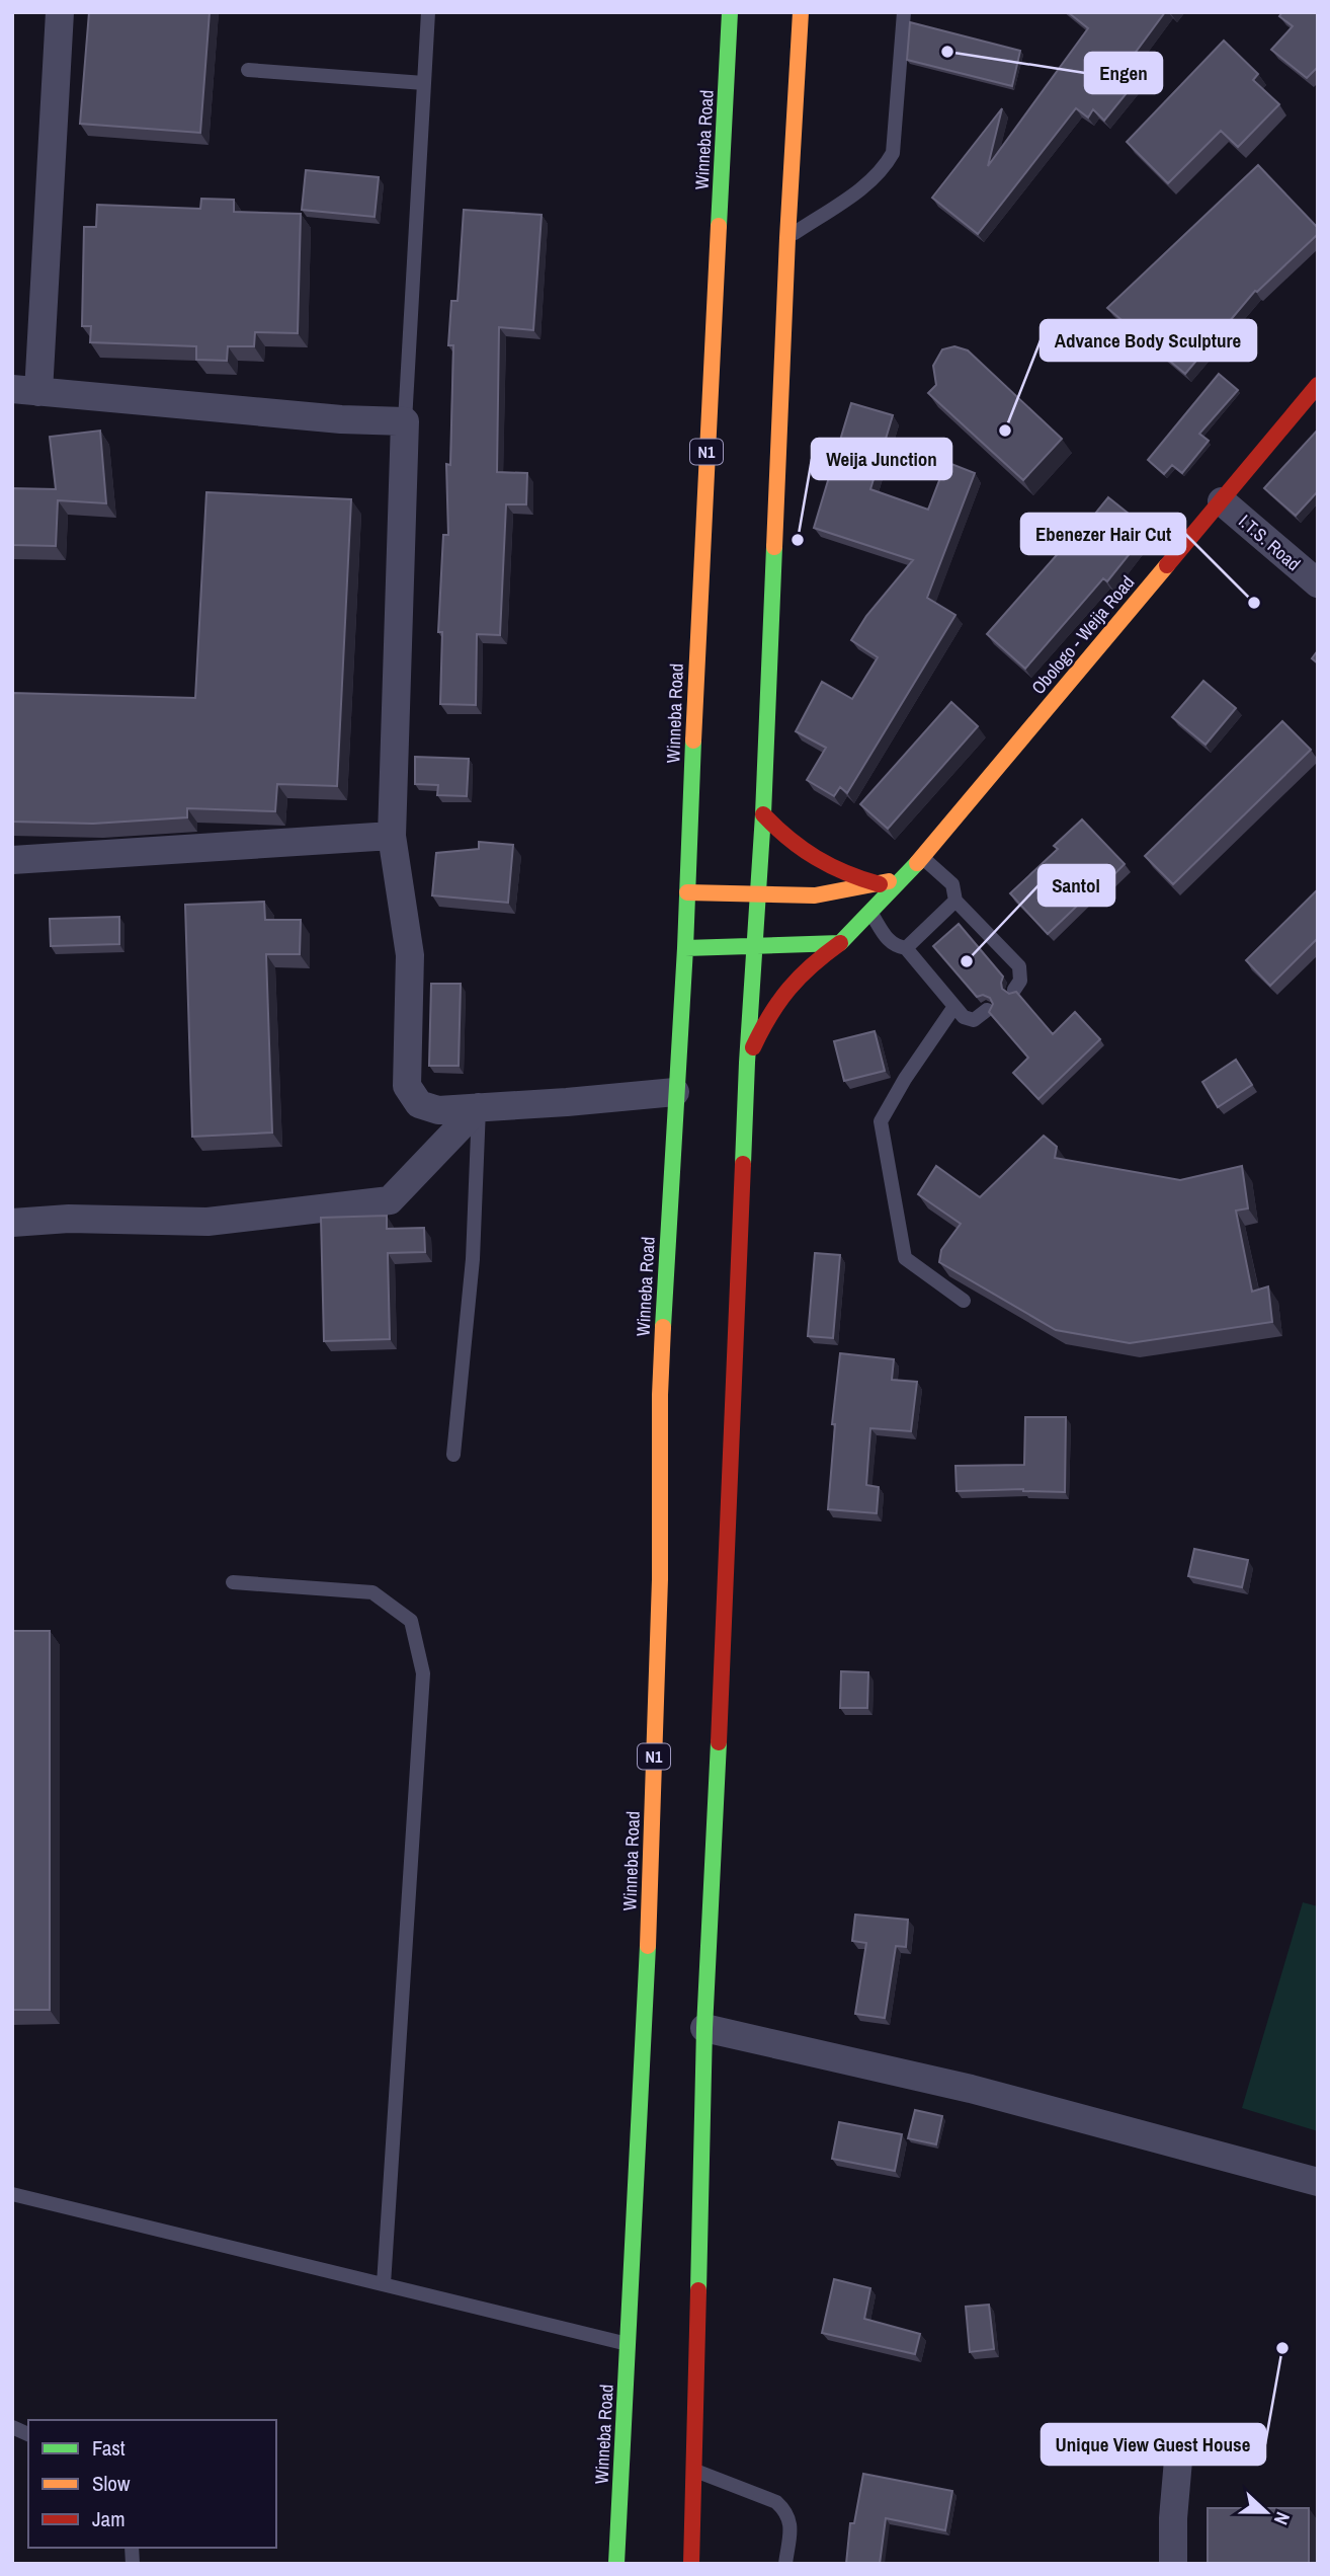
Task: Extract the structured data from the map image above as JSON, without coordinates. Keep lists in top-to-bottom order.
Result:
{
  "streets": {
    "main road": ["Winneba Road", "N1", "Obologo - Weija Road"],
    "street": ["I.T.S. Road"]
  },
  "crossings": [
    ["I.T.S. Road", "Obologo - Weija Road"]
  ],
  "places": [
    "Engen",
    "Advance Body Sculpture",
    "Weija Junction",
    "Ebenezer Hair Cut",
    "Santol",
    "Unique View Guest House"
  ],
  "legend": ["Fast", "Slow", "Jam"],
  "north": "right"
}
